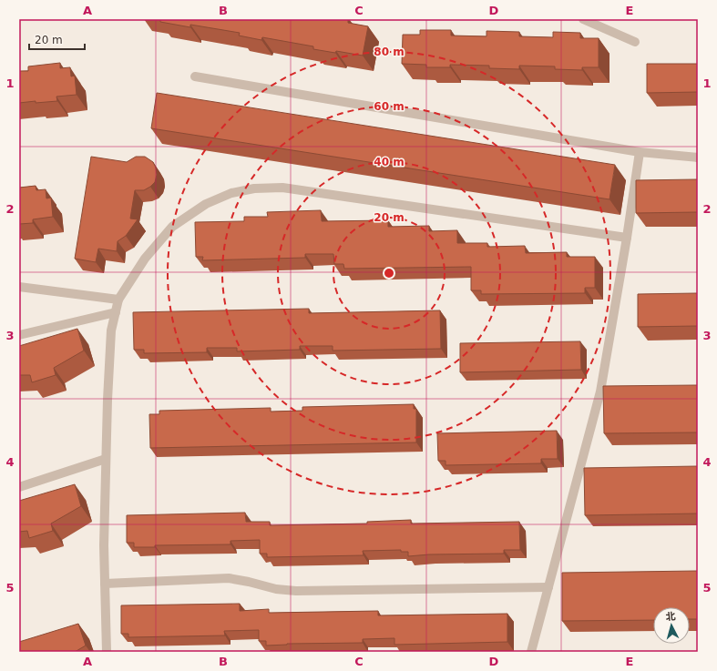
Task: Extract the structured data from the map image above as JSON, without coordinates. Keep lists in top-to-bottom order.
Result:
{
  "scale_bar": "20 m",
  "north": "top",
  "grid": {
    "columns": [
      "A",
      "B",
      "C",
      "D",
      "E"
    ],
    "rows": [
      "1",
      "2",
      "3",
      "4",
      "5"
    ]
  },
  "rings": [
    "80 m",
    "60 m",
    "40 m",
    "20 m"
  ]
}
